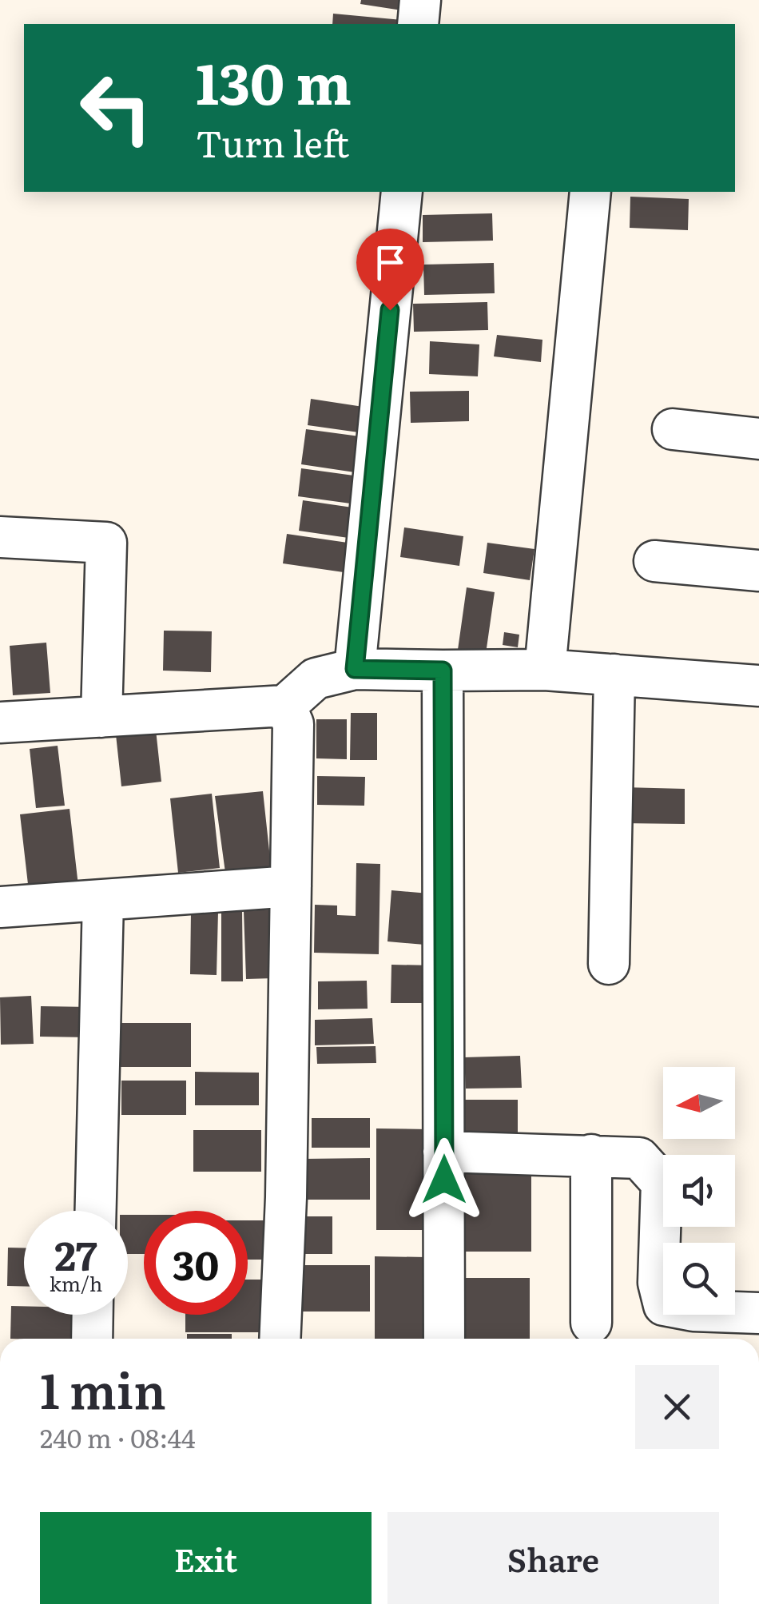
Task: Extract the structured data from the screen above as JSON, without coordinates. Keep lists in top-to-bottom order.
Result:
{
  "north": "left",
  "page": {
    "turn": ["130 m", "Turn left"],
    "speed": "27 km/h",
    "limit": "30",
    "heading": ["1 min", "240 m · 08:44"],
    "buttons": ["Exit", "Share"]
  }
}
